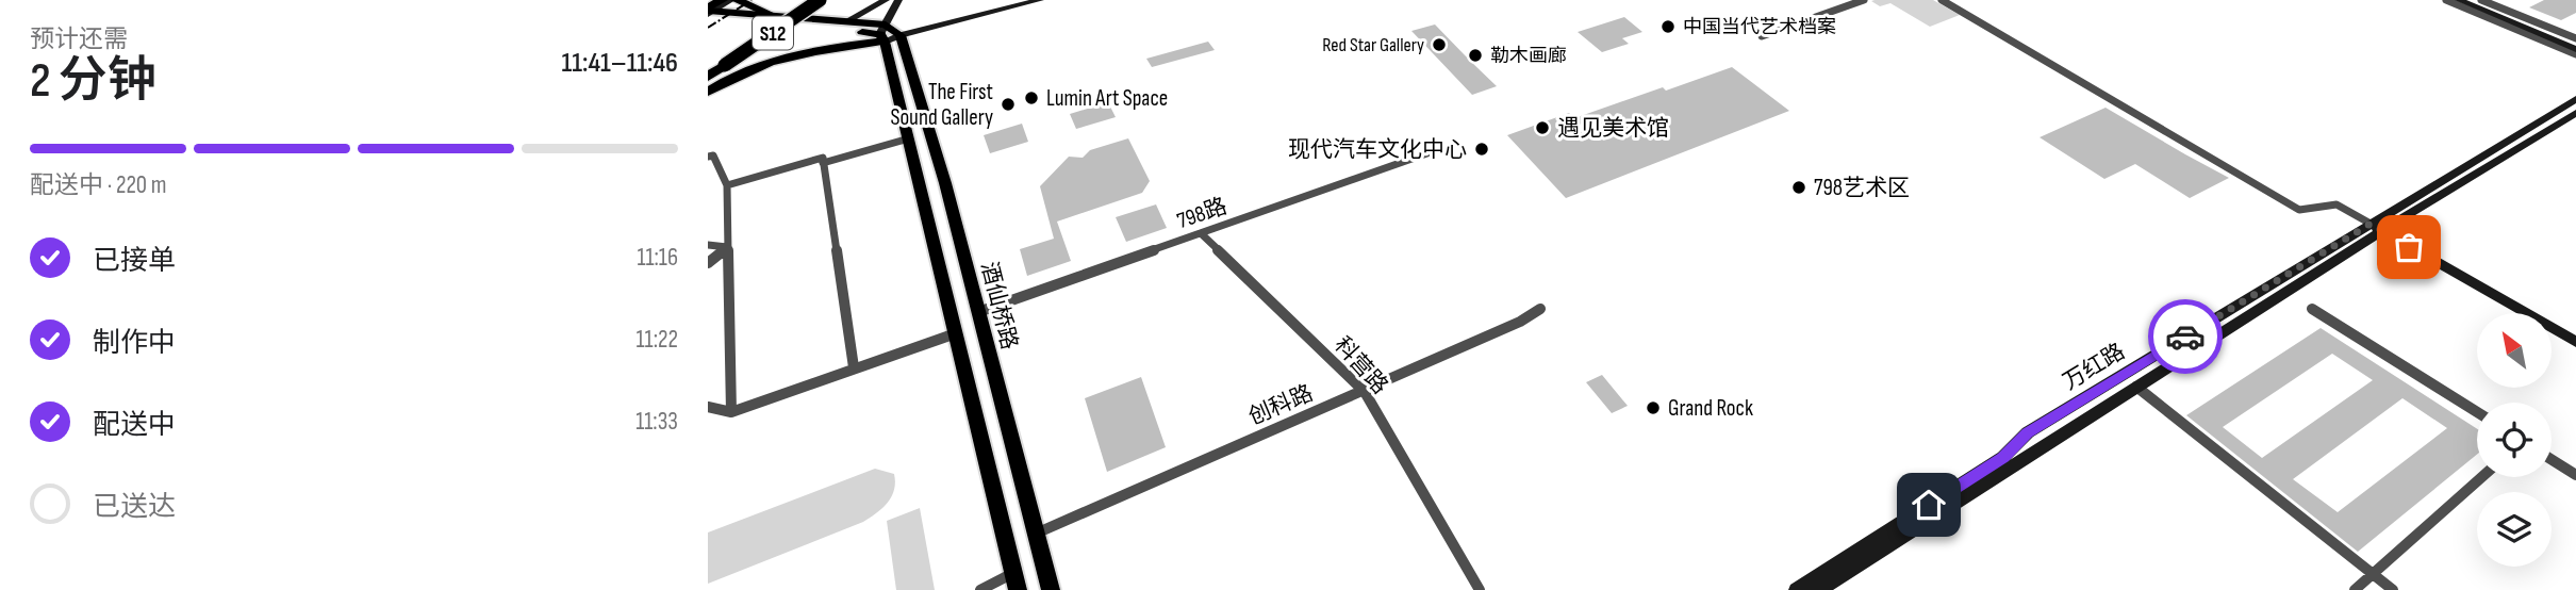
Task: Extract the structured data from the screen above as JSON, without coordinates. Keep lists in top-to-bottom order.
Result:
{
  "streets": {
    "highway": ["S12"],
    "main road": ["酒仙桥路"],
    "street": [
      "798路",
      "科营路",
      "万红路",
      "创科路"
    ]
  },
  "crossings": [
    ["798路", "酒仙桥路"],
    ["798路", "科营路"],
    ["酒仙桥路", "创科路"],
    ["科营路", "创科路"]
  ],
  "places": [
    "中国当代艺术档案",
    "Red Star Gallery",
    "勒木画廊",
    "Lumin Art Space",
    "The First Sound Gallery",
    "遇见美术馆",
    "现代汽车文化中心",
    "798艺术区",
    "Grand Rock"
  ],
  "north": "top left",
  "page": {
    "heading": ["2 分钟", "预计还需", "11:41–11:46"],
    "bar": "配送中 · 220 m",
    "list": [
      ["已接单", "11:16"],
      ["制作中", "11:22"],
      ["配送中", "11:33"],
      "已送达"
    ]
  }
}
